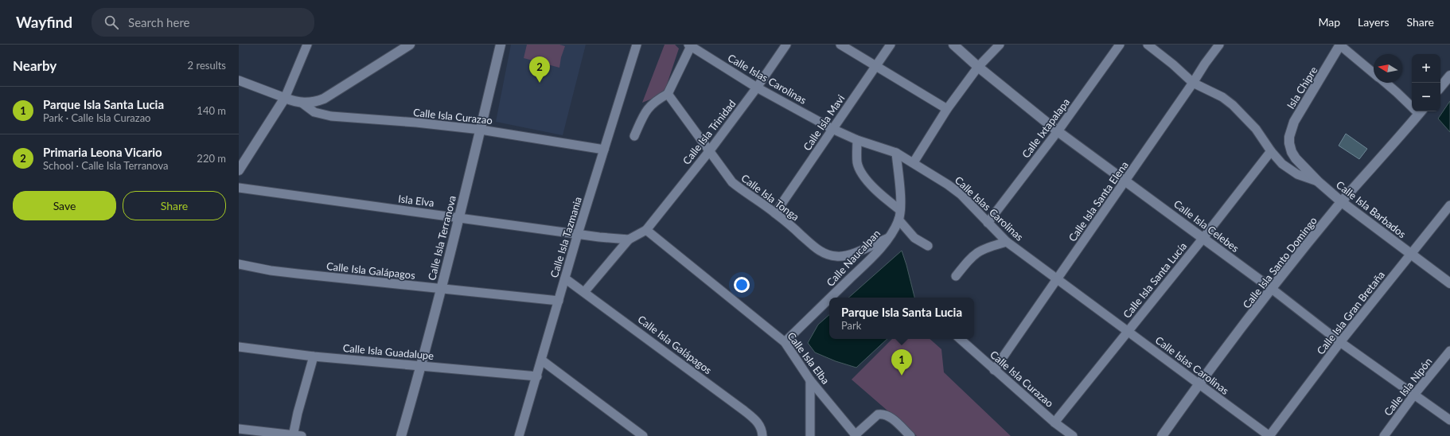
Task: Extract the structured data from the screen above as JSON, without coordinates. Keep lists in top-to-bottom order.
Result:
{
  "streets": {
    "street": [
      "Calle Islas Carolinas",
      "Isla Chipre",
      "Calle Isla Curazao",
      "Calle Isla Mavi",
      "Calle Ixtapalapa",
      "Calle Isla Trinidad",
      "Calle Isla Tonga",
      "Isla Elva",
      "Calle Isla Santa Elena",
      "Calle Isla Barbados",
      "Calle Isla Celebes",
      "Calle Isla Tazmania",
      "Calle Isla Terranova",
      "Calle Naucalpan",
      "Calle Isla Santo Domingo",
      "Calle Isla Galápagos",
      "Calle Isla Santa Lucía",
      "Calle Isla Gran Bretaña",
      "Calle Isla Guadalupe",
      "Calle Isla Elba",
      "Calle Isla Nipón"
    ]
  },
  "crossings": [
    ["Calle Islas Carolinas", "Calle Isla Mavi"],
    ["Calle Islas Carolinas", "Calle Ixtapalapa"],
    ["Calle Islas Carolinas", "Calle Isla Trinidad"],
    ["Calle Islas Carolinas", "Calle Isla Santa Elena"],
    ["Calle Islas Carolinas", "Calle Naucalpan"],
    ["Calle Islas Carolinas", "Calle Isla Santo Domingo"],
    ["Calle Islas Carolinas", "Calle Isla Santa Lucía"],
    ["Calle Islas Carolinas", "Calle Isla Gran Bretaña"],
    ["Isla Chipre", "Calle Isla Barbados"],
    ["Calle Isla Curazao", "Calle Isla Santa Elena"],
    ["Calle Isla Curazao", "Calle Isla Tazmania"],
    ["Calle Isla Curazao", "Calle Isla Terranova"],
    ["Calle Isla Curazao", "Calle Isla Santa Lucía"],
    ["Calle Isla Mavi", "Calle Isla Tonga"],
    ["Calle Ixtapalapa", "Calle Isla Celebes"],
    ["Calle Isla Trinidad", "Calle Isla Tonga"],
    ["Calle Isla Trinidad", "Isla Elva"],
    ["Calle Isla Trinidad", "Calle Isla Elba"],
    ["Calle Isla Tonga", "Calle Naucalpan"],
    ["Isla Elva", "Calle Isla Tazmania"],
    ["Isla Elva", "Calle Isla Terranova"],
    ["Isla Elva", "Calle Isla Elba"],
    ["Calle Isla Santa Elena", "Calle Isla Celebes"],
    ["Calle Isla Barbados", "Calle Isla Santo Domingo"],
    ["Calle Isla Barbados", "Calle Isla Gran Bretaña"],
    ["Calle Isla Celebes", "Calle Isla Santo Domingo"],
    ["Calle Isla Celebes", "Calle Isla Santa Lucía"],
    ["Calle Isla Celebes", "Calle Isla Gran Bretaña"],
    ["Calle Isla Celebes", "Calle Isla Nipón"],
    ["Calle Isla Tazmania", "Calle Isla Galápagos"],
    ["Calle Isla Tazmania", "Calle Isla Guadalupe"],
    ["Calle Isla Terranova", "Calle Isla Galápagos"],
    ["Calle Isla Terranova", "Calle Isla Guadalupe"],
    ["Calle Naucalpan", "Calle Isla Elba"]
  ],
  "north": "left",
  "page": {
    "header": "Wayfind",
    "search": "Search here",
    "nav": ["Map", "Layers", "Share"],
    "heading": ["Nearby", "2 results"],
    "map_buttons": ["+", "−"],
    "pins": ["2", "1"],
    "list": [
      {
        "mark": "1",
        "name": "Parque Isla Santa Lucia",
        "note": "Park · Calle Isla Curazao",
        "value": "140 m"
      },
      {
        "mark": "2",
        "name": "Primaria Leona Vicario",
        "note": "School · Calle Isla Terranova",
        "value": "220 m"
      }
    ],
    "buttons": ["Save", "Share"],
    "popup": ["Parque Isla Santa Lucia", "Park"]
  }
}
